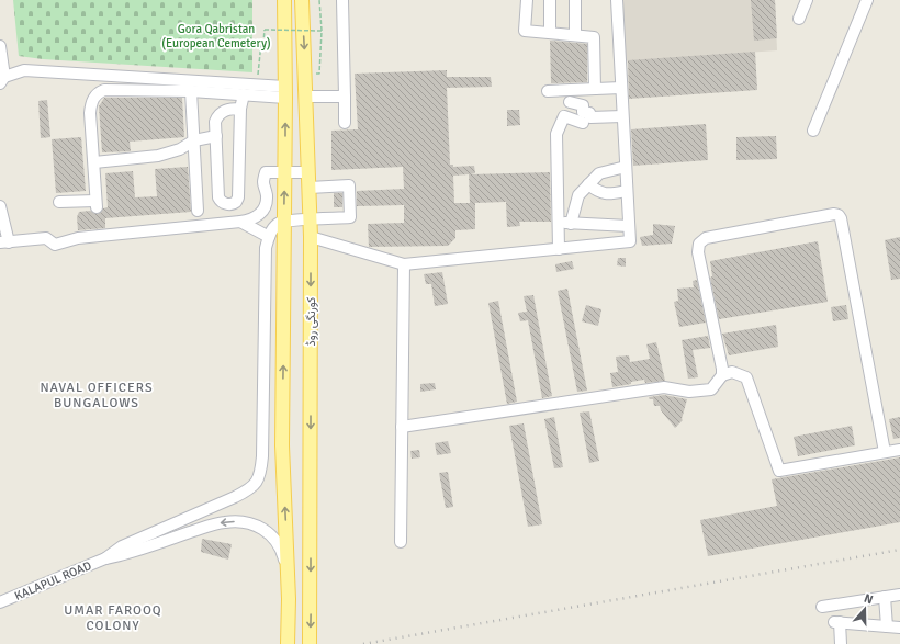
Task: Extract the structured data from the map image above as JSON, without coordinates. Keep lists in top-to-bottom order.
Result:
{
  "streets": {
    "main road": ["کورنگی روڈ"],
    "street": ["KALAPUL ROAD"]
  },
  "districts": ["NAVAL OFFICERS BUNGALOWS", "UMAR FAROOQ COLONY"],
  "parks": ["Gora Qabristan (European Cemetery)"],
  "north": "top"
}
